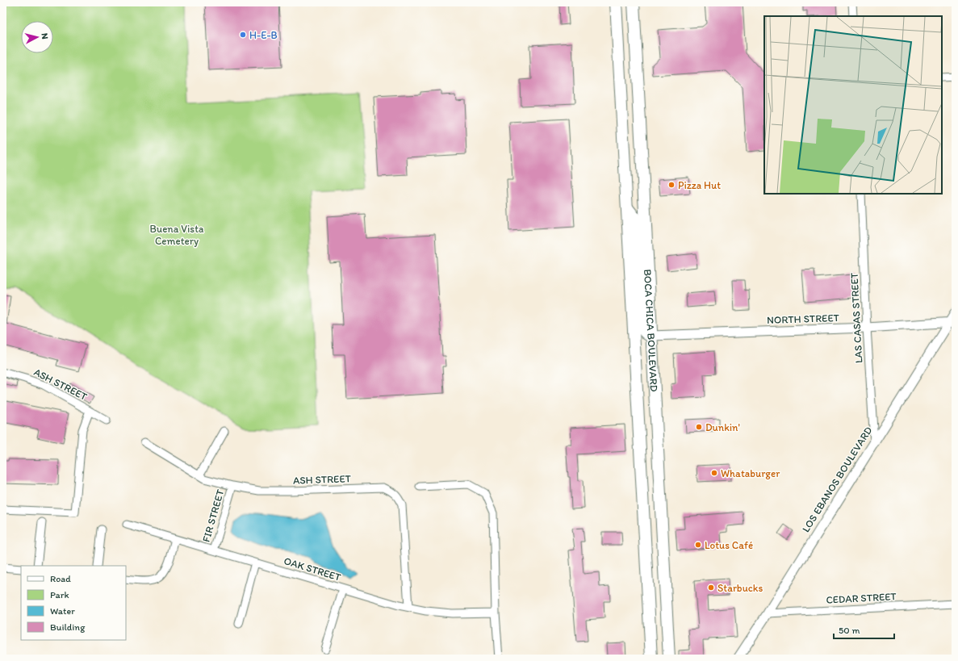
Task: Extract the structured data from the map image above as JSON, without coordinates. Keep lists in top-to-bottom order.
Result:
{
  "streets": {
    "main road": ["BOCA CHICA BOULEVARD"],
    "street": [
      "LAS CASAS STREET",
      "NORTH STREET",
      "ASH STREET",
      "LOS EBANOS BOULEVARD",
      "FIR STREET",
      "OAK STREET",
      "CEDAR STREET"
    ]
  },
  "crossings": [
    ["LAS CASAS STREET", "NORTH STREET"],
    ["LAS CASAS STREET", "LOS EBANOS BOULEVARD"],
    ["NORTH STREET", "BOCA CHICA BOULEVARD"],
    ["NORTH STREET", "LOS EBANOS BOULEVARD"],
    ["ASH STREET", "FIR STREET"],
    ["ASH STREET", "OAK STREET"],
    ["LOS EBANOS BOULEVARD", "CEDAR STREET"],
    ["FIR STREET", "OAK STREET"]
  ],
  "parks": ["Buena Vista Cemetery"],
  "places": [
    "H-E-B",
    "Pizza Hut",
    "Dunkin'",
    "Whataburger",
    "Lotus Café",
    "Starbucks"
  ],
  "legend": [
    "Road",
    "Park",
    "Water",
    "Building"
  ],
  "scale_bar": "50 m",
  "north": "right"
}
